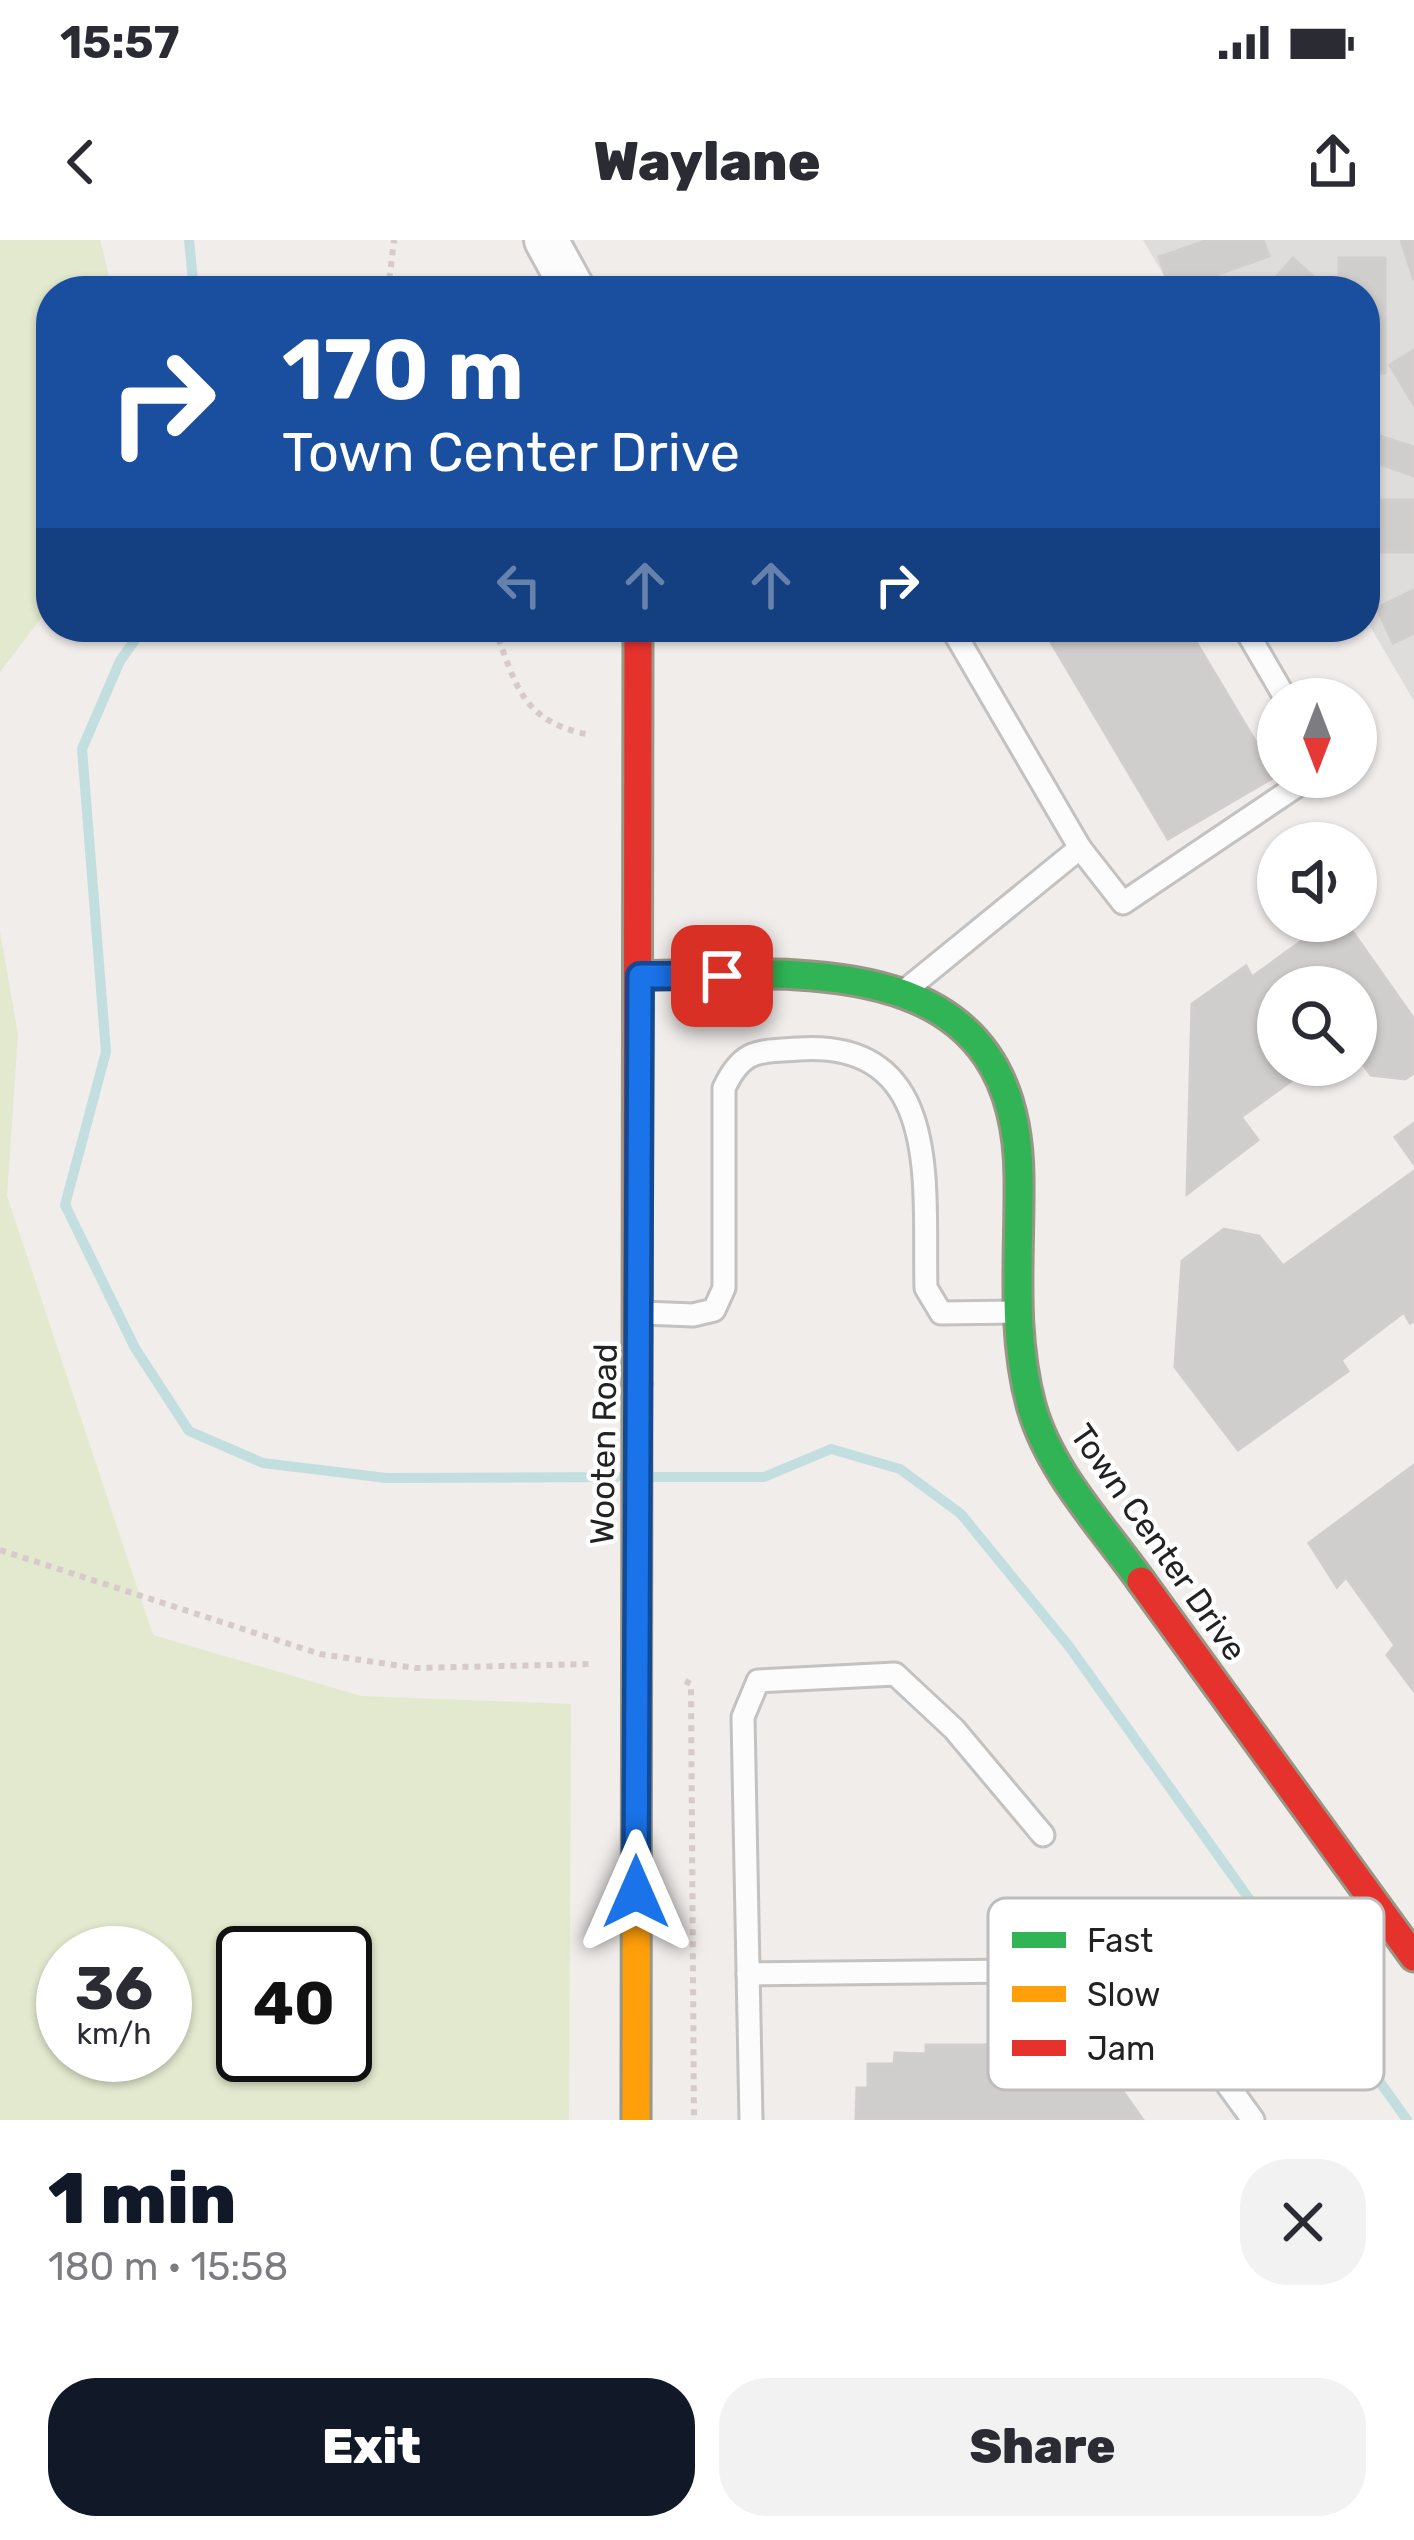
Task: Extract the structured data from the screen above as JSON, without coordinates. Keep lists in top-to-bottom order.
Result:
{
  "streets": {
    "street": ["Wooten Road", "Town Center Drive"]
  },
  "crossings": [
    ["Wooten Road", "Town Center Drive"]
  ],
  "legend": ["Fast", "Slow", "Jam"],
  "north": "bottom",
  "page": {
    "status": "15:57",
    "header": "Waylane",
    "turn": ["170 m", "Town Center Drive"],
    "speed": "36 km/h",
    "limit": "40",
    "heading": ["1 min", "180 m · 15:58"],
    "buttons": ["Exit", "Share"]
  }
}
